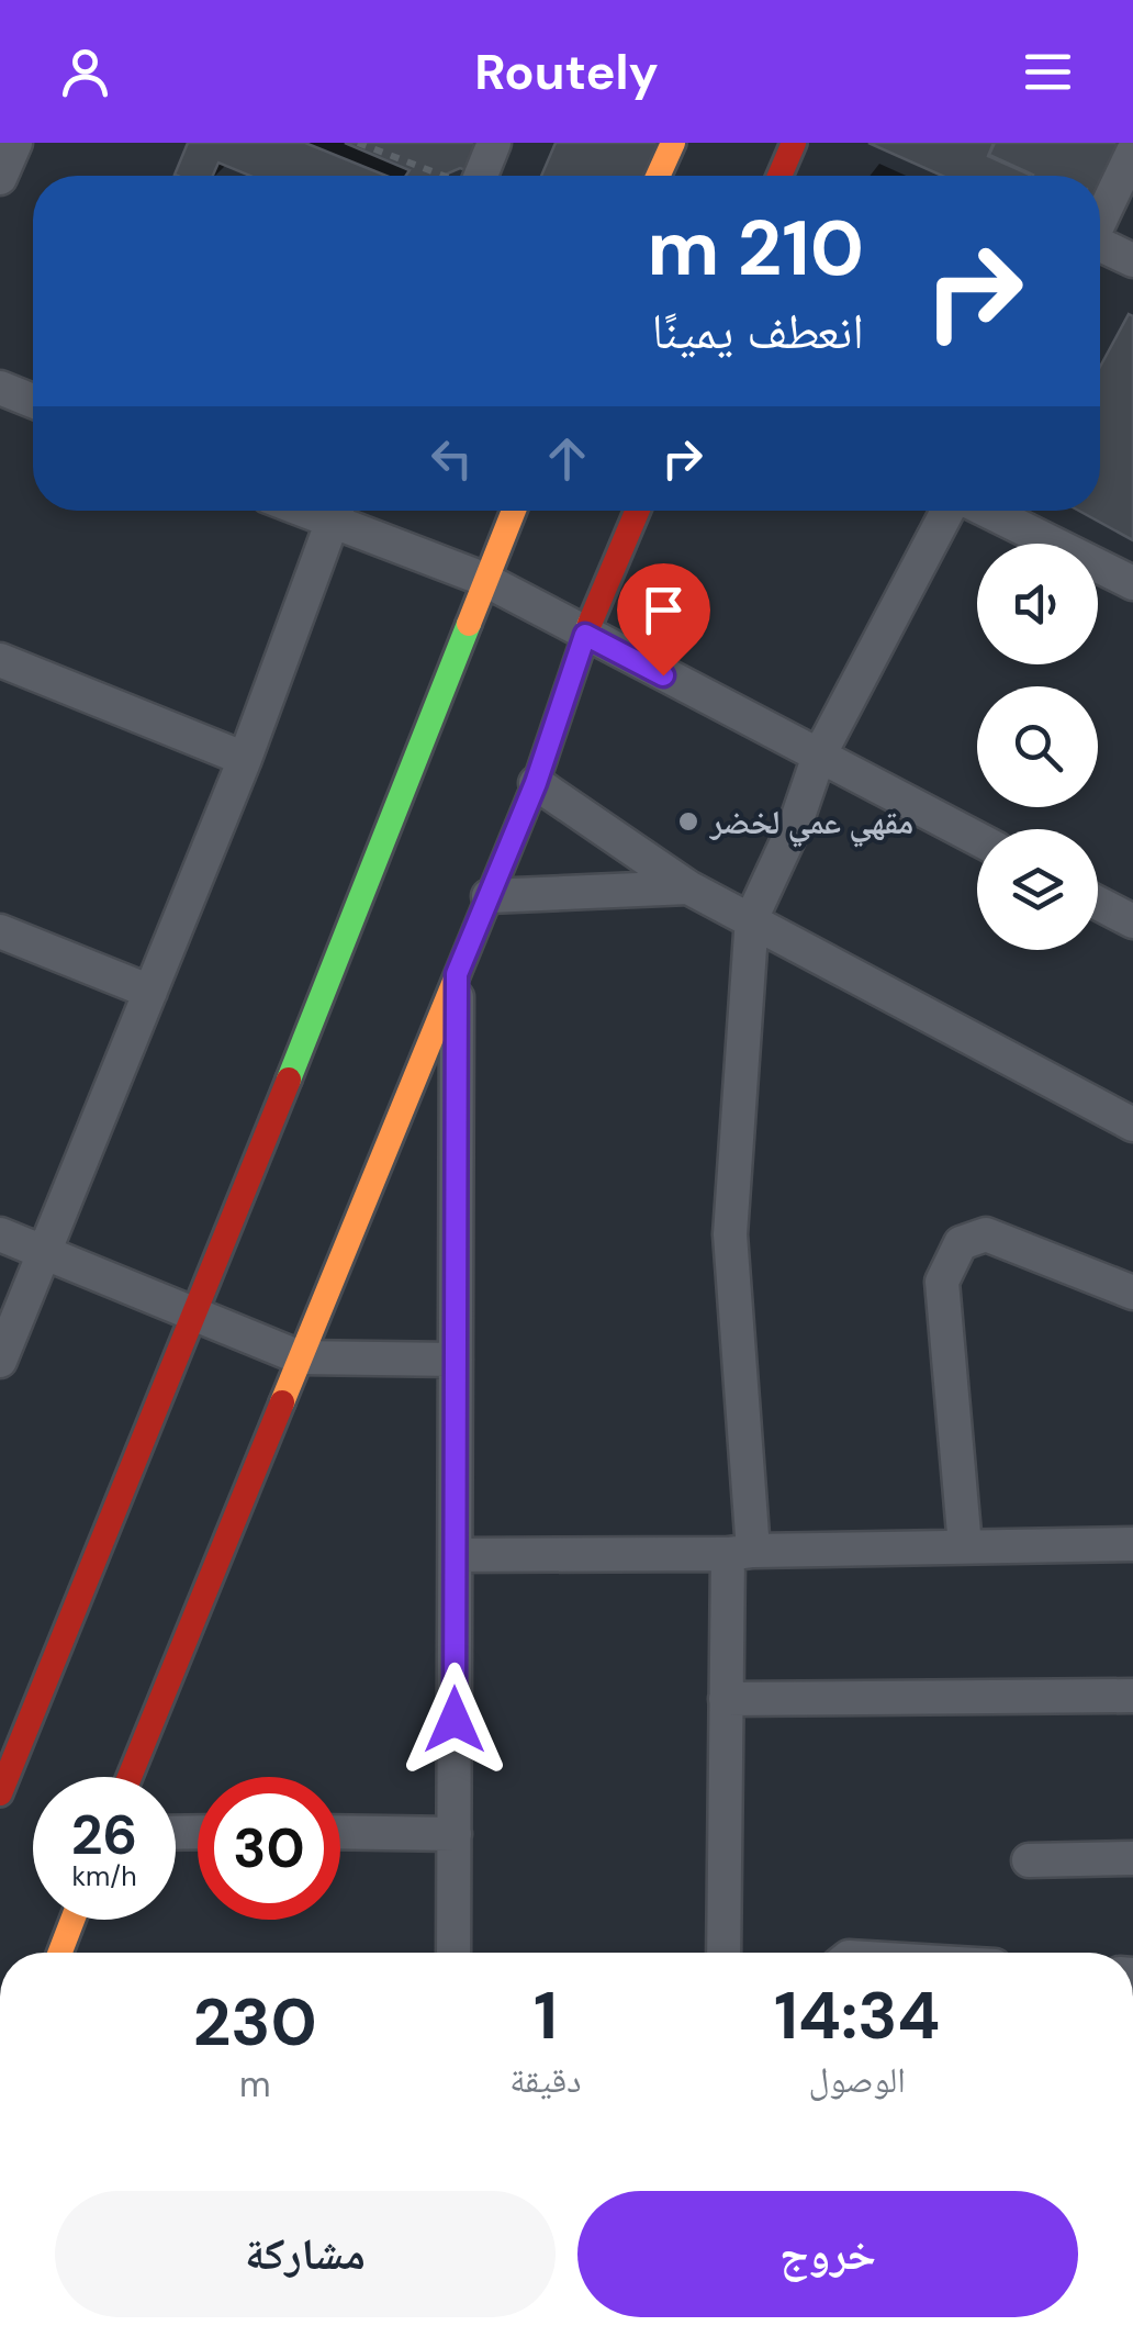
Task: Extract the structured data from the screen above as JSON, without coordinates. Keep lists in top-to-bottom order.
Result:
{
  "places": ["مقهي عمي لخضر"],
  "page": {
    "header": "Routely",
    "turn": ["210 m", "انعطف يمينًا"],
    "speed": "26 km/h",
    "limit": "30",
    "eta": [
      "14:34",
      "الوصول",
      "1",
      "دقيقة",
      "230",
      "m"
    ],
    "buttons": ["خروج", "مشاركة"]
  }
}
